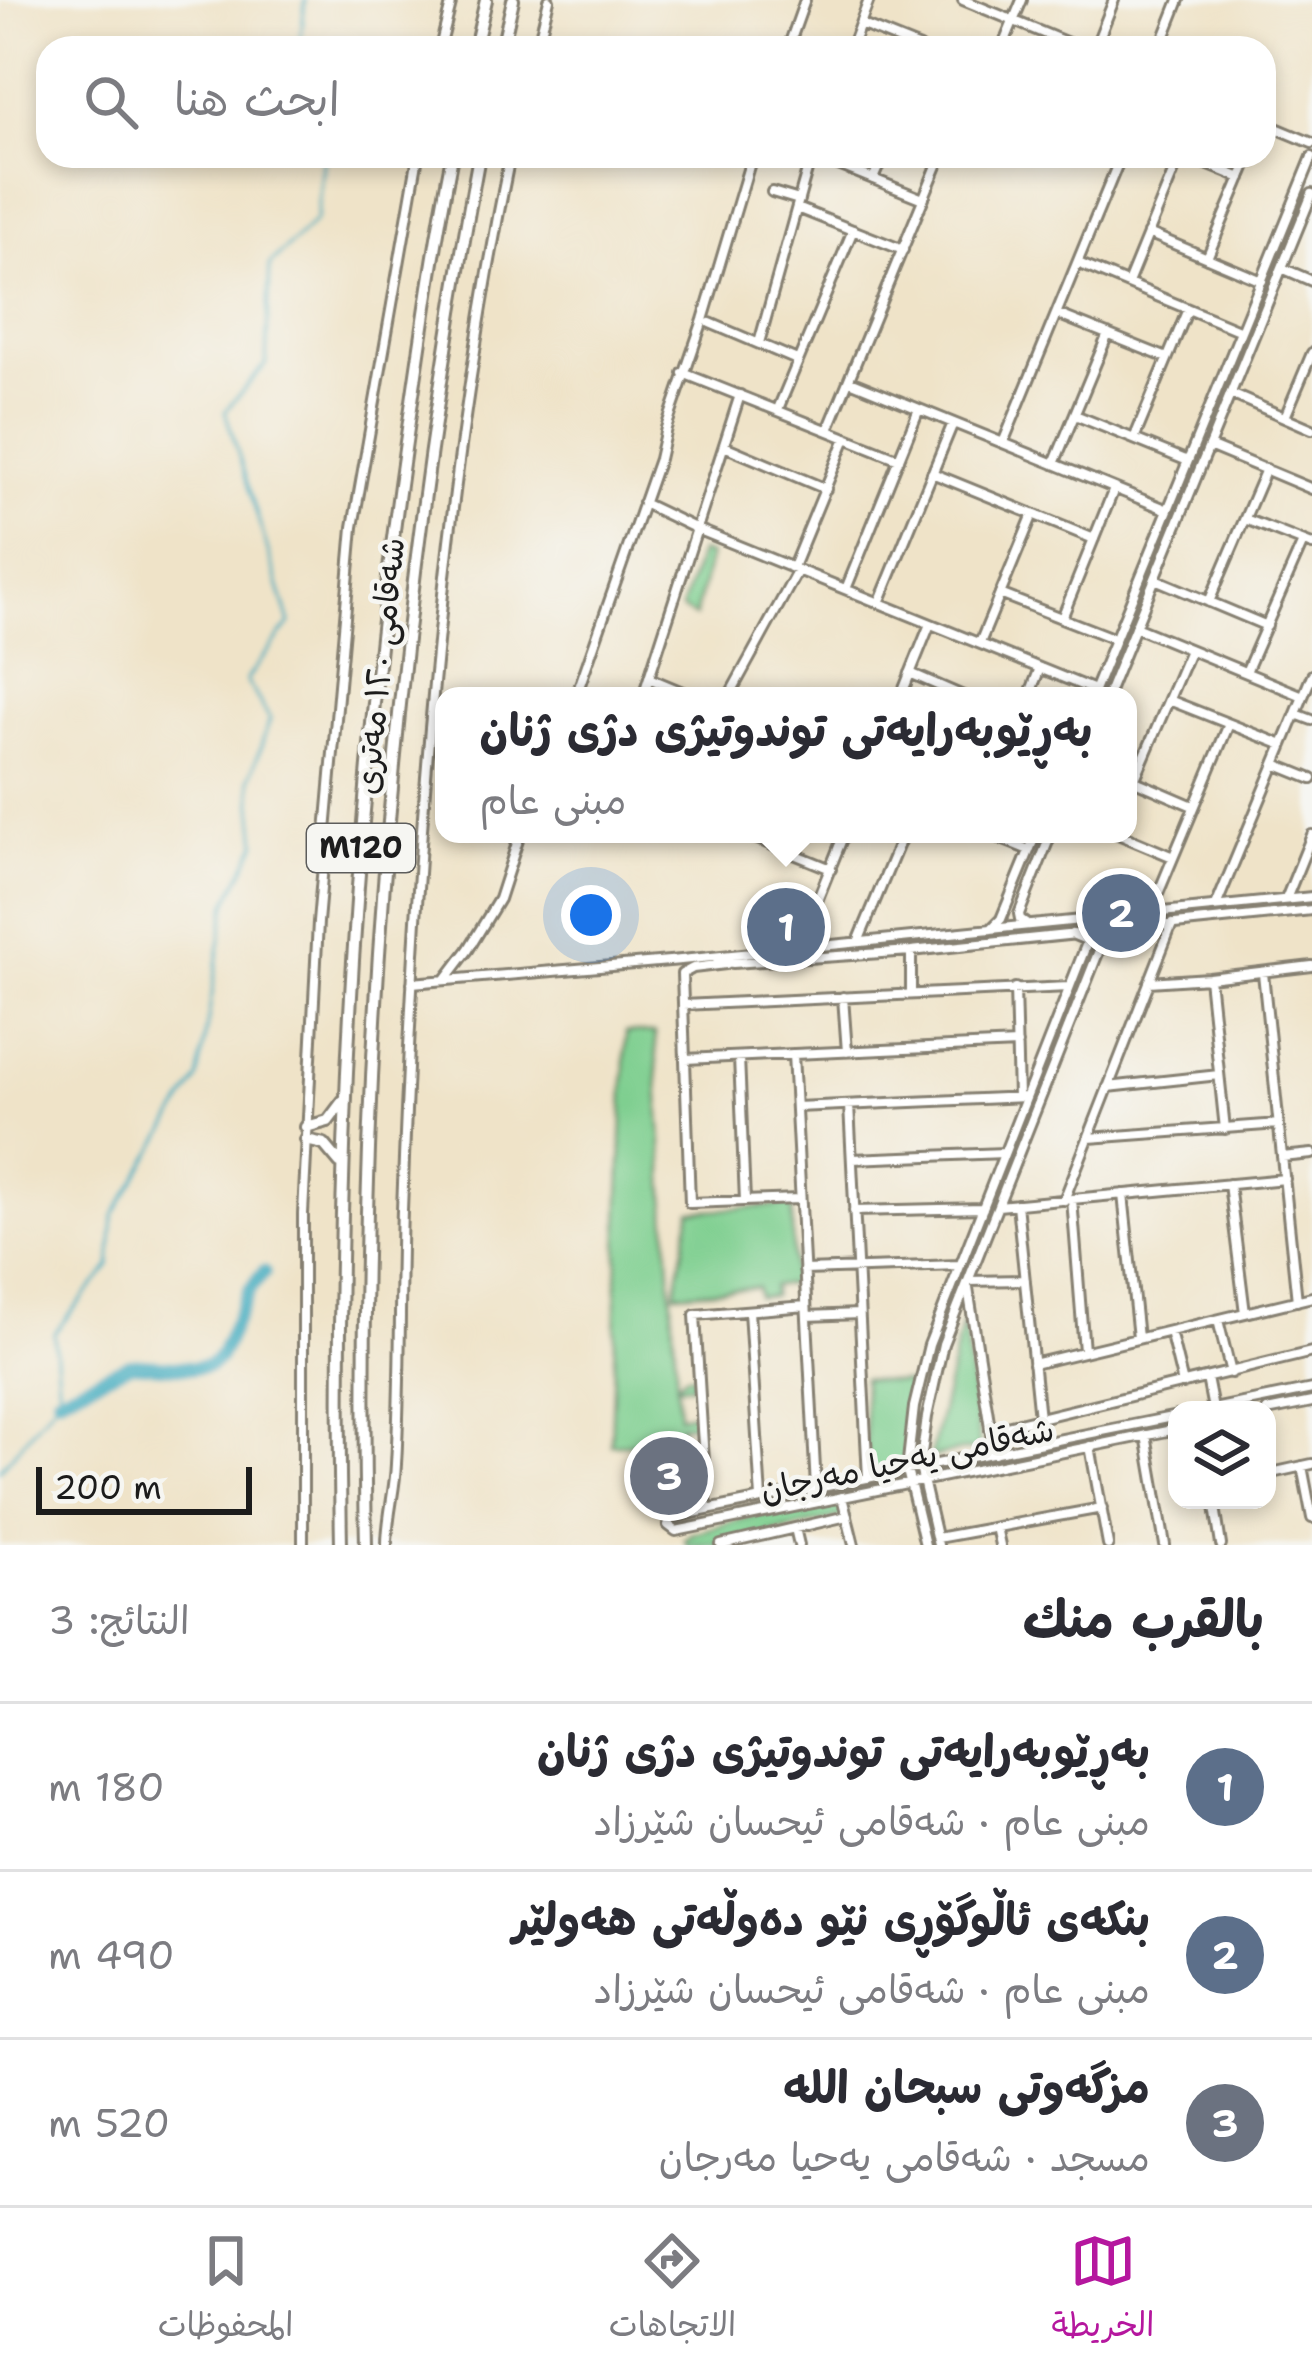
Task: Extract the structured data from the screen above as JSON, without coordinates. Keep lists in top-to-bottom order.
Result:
{
  "streets": {
    "highway": ["شەقامی ١٢٠ مەتری", "M120"],
    "street": ["شەقامی یەحیا مەرجان"]
  },
  "scale_bar": "200 m",
  "page": {
    "search": "ابحث هنا",
    "popup": ["بەڕێوبەرایەتی توندوتیژی دژی ژنان", "مبنى عام"],
    "pins": ["2", "1", "3"],
    "scale": "200 m",
    "heading": ["بالقرب منك", "النتائج: 3"],
    "list": [
      {
        "mark": "1",
        "name": "بەڕێوبەرایەتی توندوتیژی دژی ژنان",
        "note": "مبنى عام · شەقامی ئیحسان شێرزاد",
        "value": "180 m"
      },
      {
        "mark": "2",
        "name": "بنکەی ئاڵوگۆڕی نێو دەوڵەتی هەولێر",
        "note": "مبنى عام · شەقامی ئیحسان شێرزاد",
        "value": "490 m"
      },
      {
        "mark": "3",
        "name": "مزگەوتی سبحان اللە",
        "note": "مسجد · شەقامی یەحیا مەرجان",
        "value": "520 m"
      }
    ],
    "nav": ["الخريطة", "الاتجاهات", "المحفوظات"]
  }
}
